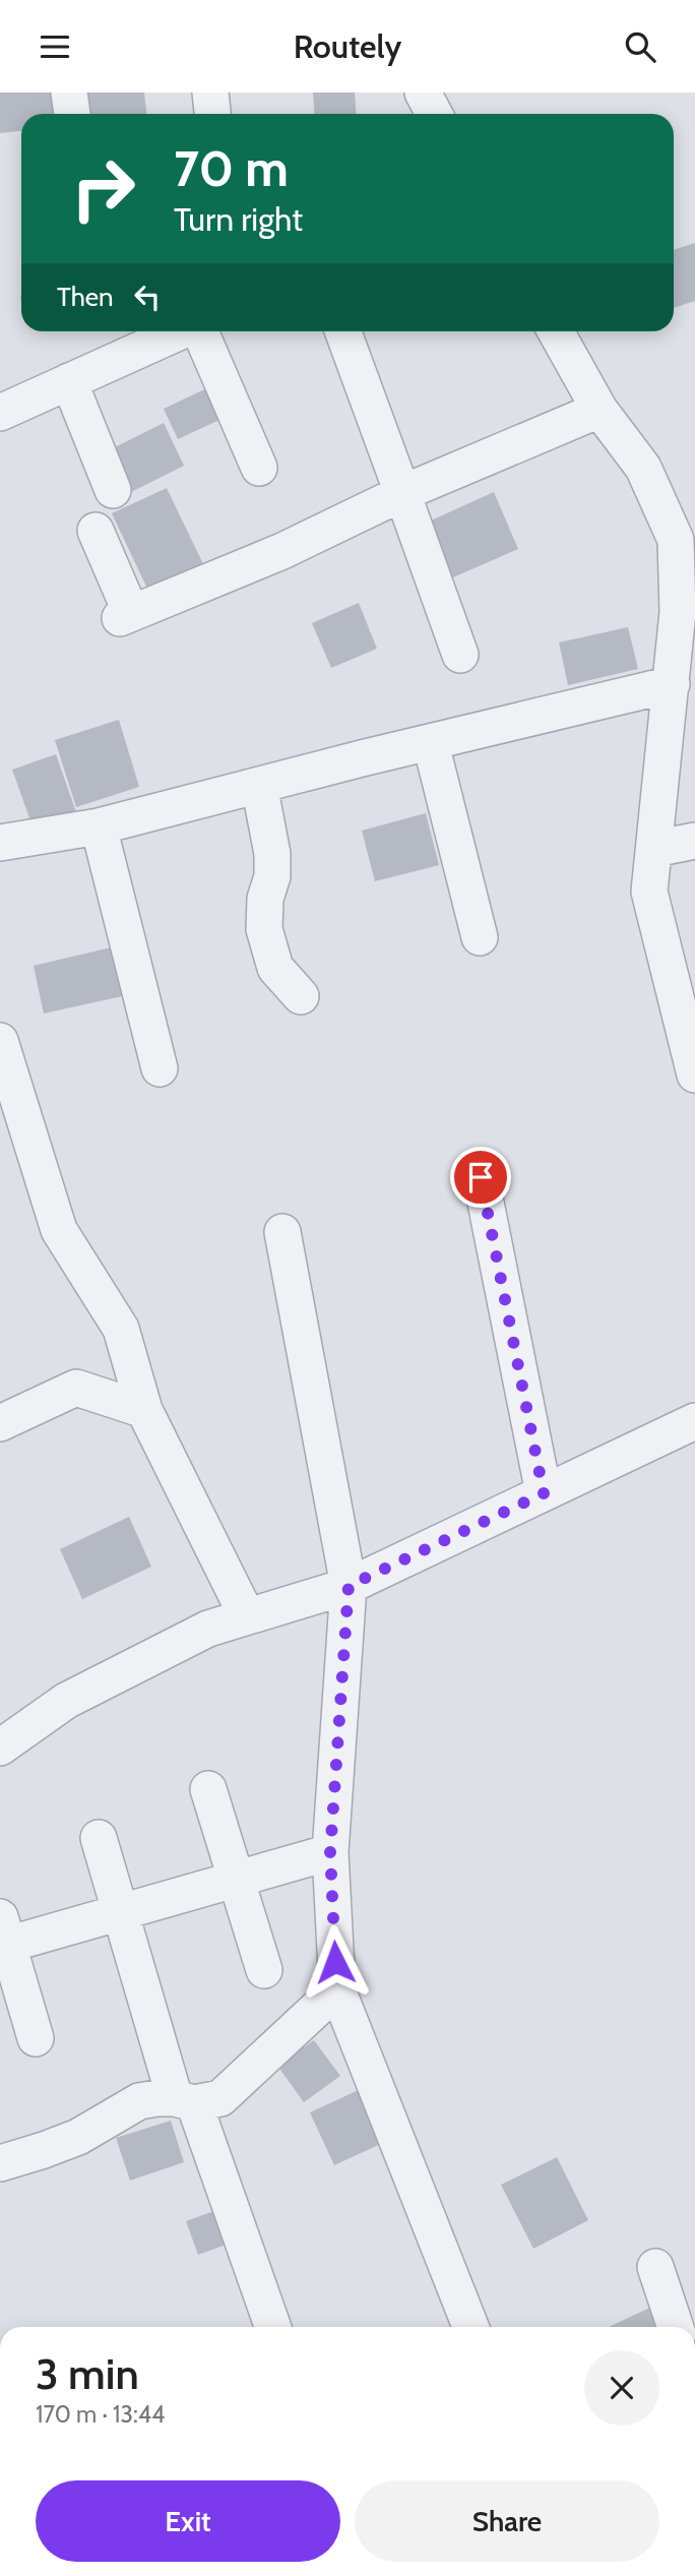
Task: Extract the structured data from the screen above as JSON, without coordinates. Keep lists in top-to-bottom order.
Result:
{
  "page": {
    "header": "Routely",
    "turn": ["70 m", "Turn right"],
    "then": "Then",
    "heading": ["3 min", "170 m · 13:44"],
    "buttons": ["Exit", "Share"]
  }
}
